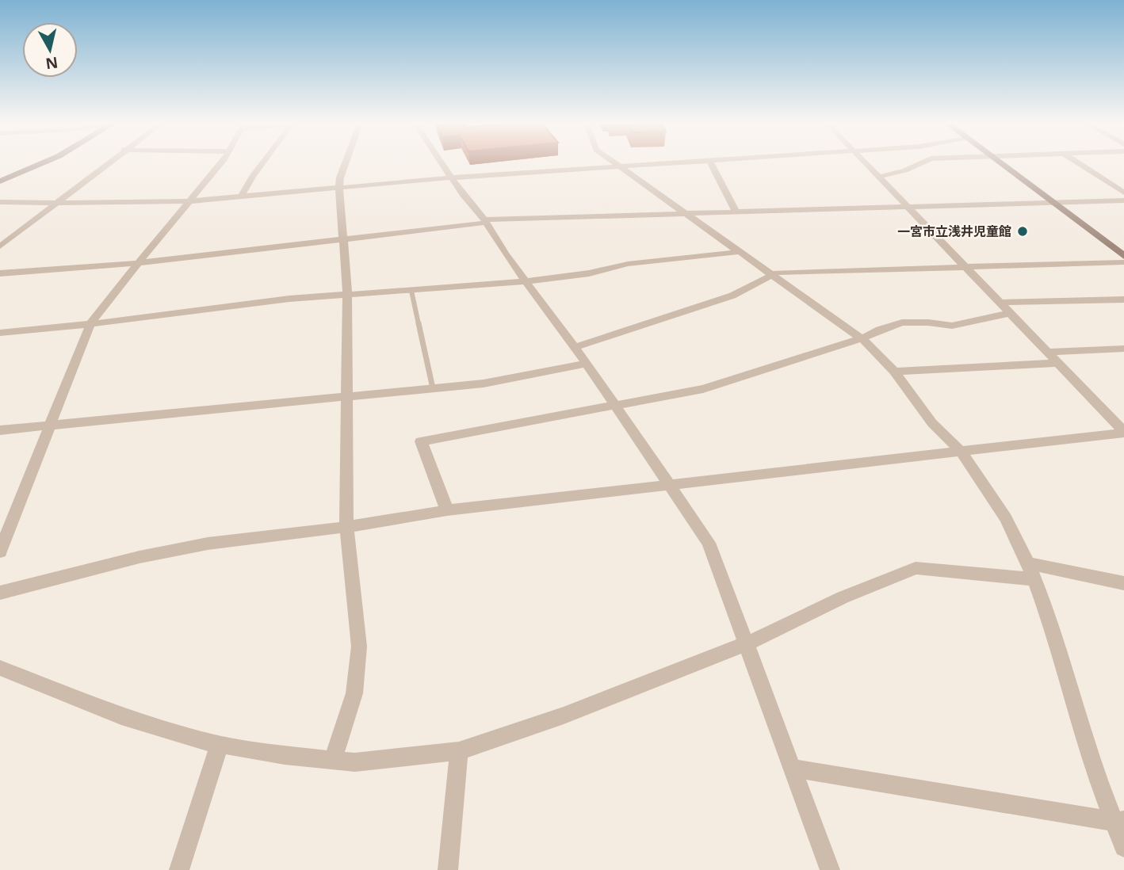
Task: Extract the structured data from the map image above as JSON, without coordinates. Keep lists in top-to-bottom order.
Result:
{
  "places": ["一宮市立浅井児童館"],
  "north": "bottom"
}
